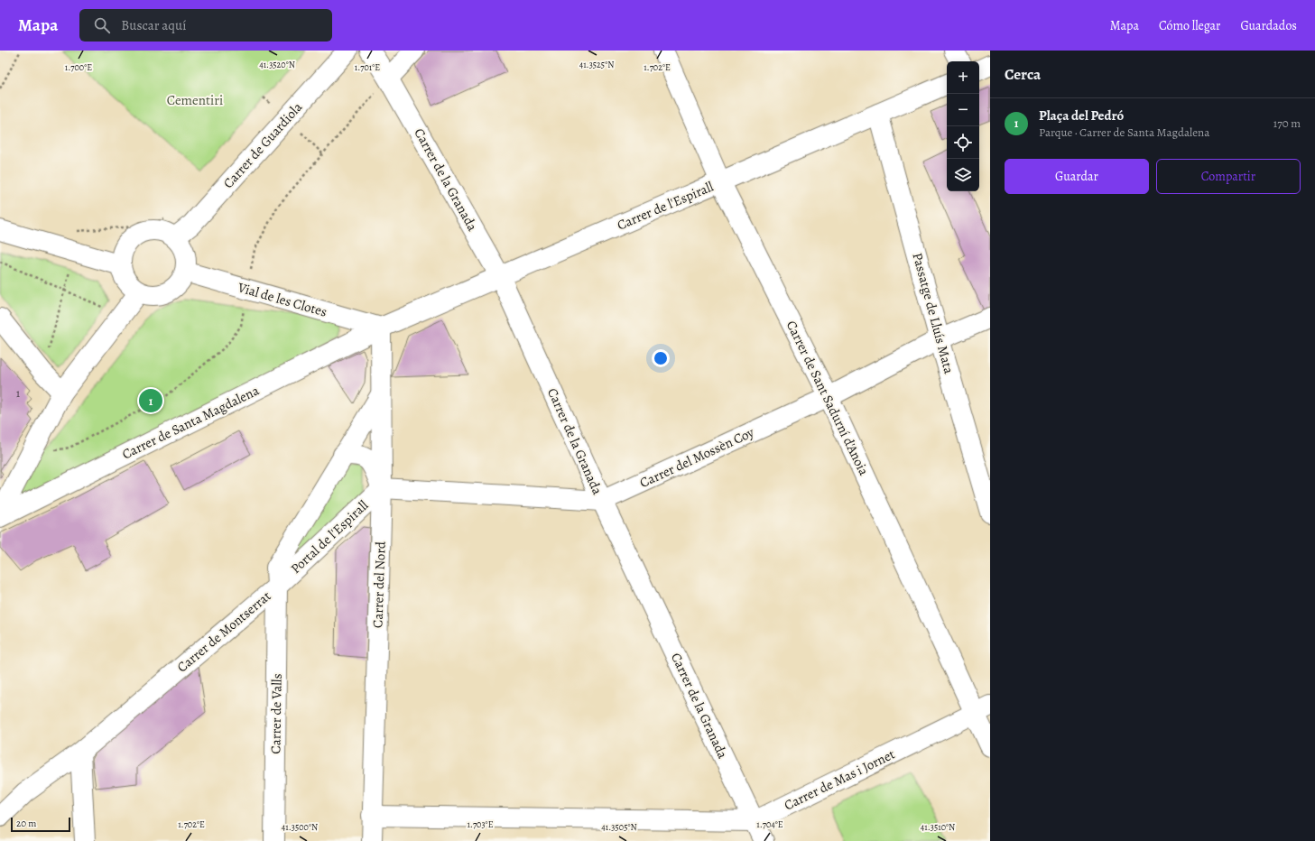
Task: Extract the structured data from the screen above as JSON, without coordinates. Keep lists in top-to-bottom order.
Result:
{
  "streets": {
    "street": [
      "Carrer de Guardiola",
      "Carrer de la Granada",
      "Carrer de l'Espirall",
      "Vial de les Clotes",
      "Passatge de Lluís Mata",
      "Carrer de Sant Sadurní d'Anoia",
      "Carrer de Santa Magdalena",
      "Carrer del Mossèn Coy",
      "Portal de l'Espirall",
      "Carrer del Nord",
      "Carrer de Montserrat",
      "Carrer de Valls",
      "Carrer de Mas i Jornet"
    ]
  },
  "crossings": [
    ["Carrer de Guardiola", "Vial de les Clotes"],
    ["Carrer de la Granada", "Carrer de l'Espirall"],
    ["Carrer de la Granada", "Carrer del Mossèn Coy"],
    ["Carrer de la Granada", "Carrer de Mas i Jornet"],
    ["Carrer de l'Espirall", "Vial de les Clotes"],
    ["Carrer de l'Espirall", "Passatge de Lluís Mata"],
    ["Carrer de l'Espirall", "Carrer de Sant Sadurní d'Anoia"],
    ["Carrer de l'Espirall", "Carrer de Santa Magdalena"],
    ["Carrer de l'Espirall", "Carrer del Nord"],
    ["Vial de les Clotes", "Carrer de Santa Magdalena"],
    ["Vial de les Clotes", "Carrer del Nord"],
    ["Passatge de Lluís Mata", "Carrer del Mossèn Coy"],
    ["Carrer de Sant Sadurní d'Anoia", "Carrer del Mossèn Coy"],
    ["Carrer de Sant Sadurní d'Anoia", "Carrer de Mas i Jornet"],
    ["Carrer de Santa Magdalena", "Carrer del Nord"],
    ["Carrer del Mossèn Coy", "Portal de l'Espirall"],
    ["Carrer del Mossèn Coy", "Carrer del Nord"],
    ["Portal de l'Espirall", "Carrer del Nord"],
    ["Portal de l'Espirall", "Carrer de Montserrat"],
    ["Portal de l'Espirall", "Carrer de Valls"],
    ["Carrer del Nord", "Carrer de Montserrat"],
    ["Carrer del Nord", "Carrer de Mas i Jornet"],
    ["Carrer de Montserrat", "Carrer de Valls"]
  ],
  "parks": ["Cementiri"],
  "house_numbers": ["1"],
  "scale_bar": "20 m",
  "page": {
    "header": "Mapa",
    "search": "Buscar aquí",
    "nav": ["Mapa", "Cómo llegar", "Guardados"],
    "heading": "Cerca",
    "map_buttons": ["+", "−"],
    "list": [
      {
        "mark": "1",
        "name": "Plaça del Pedró",
        "note": "Parque · Carrer de Santa Magdalena",
        "value": "170 m"
      }
    ],
    "buttons": ["Guardar", "Compartir"],
    "pins": "1",
    "scale": "20 m"
  },
  "coordinates": [
    "41.3520°N",
    "41.3525°N",
    "1.700°E",
    "1.701°E",
    "1.702°E",
    "1.703°E",
    "1.704°E",
    "41.3500°N",
    "41.3505°N",
    "41.3510°N"
  ]
}
